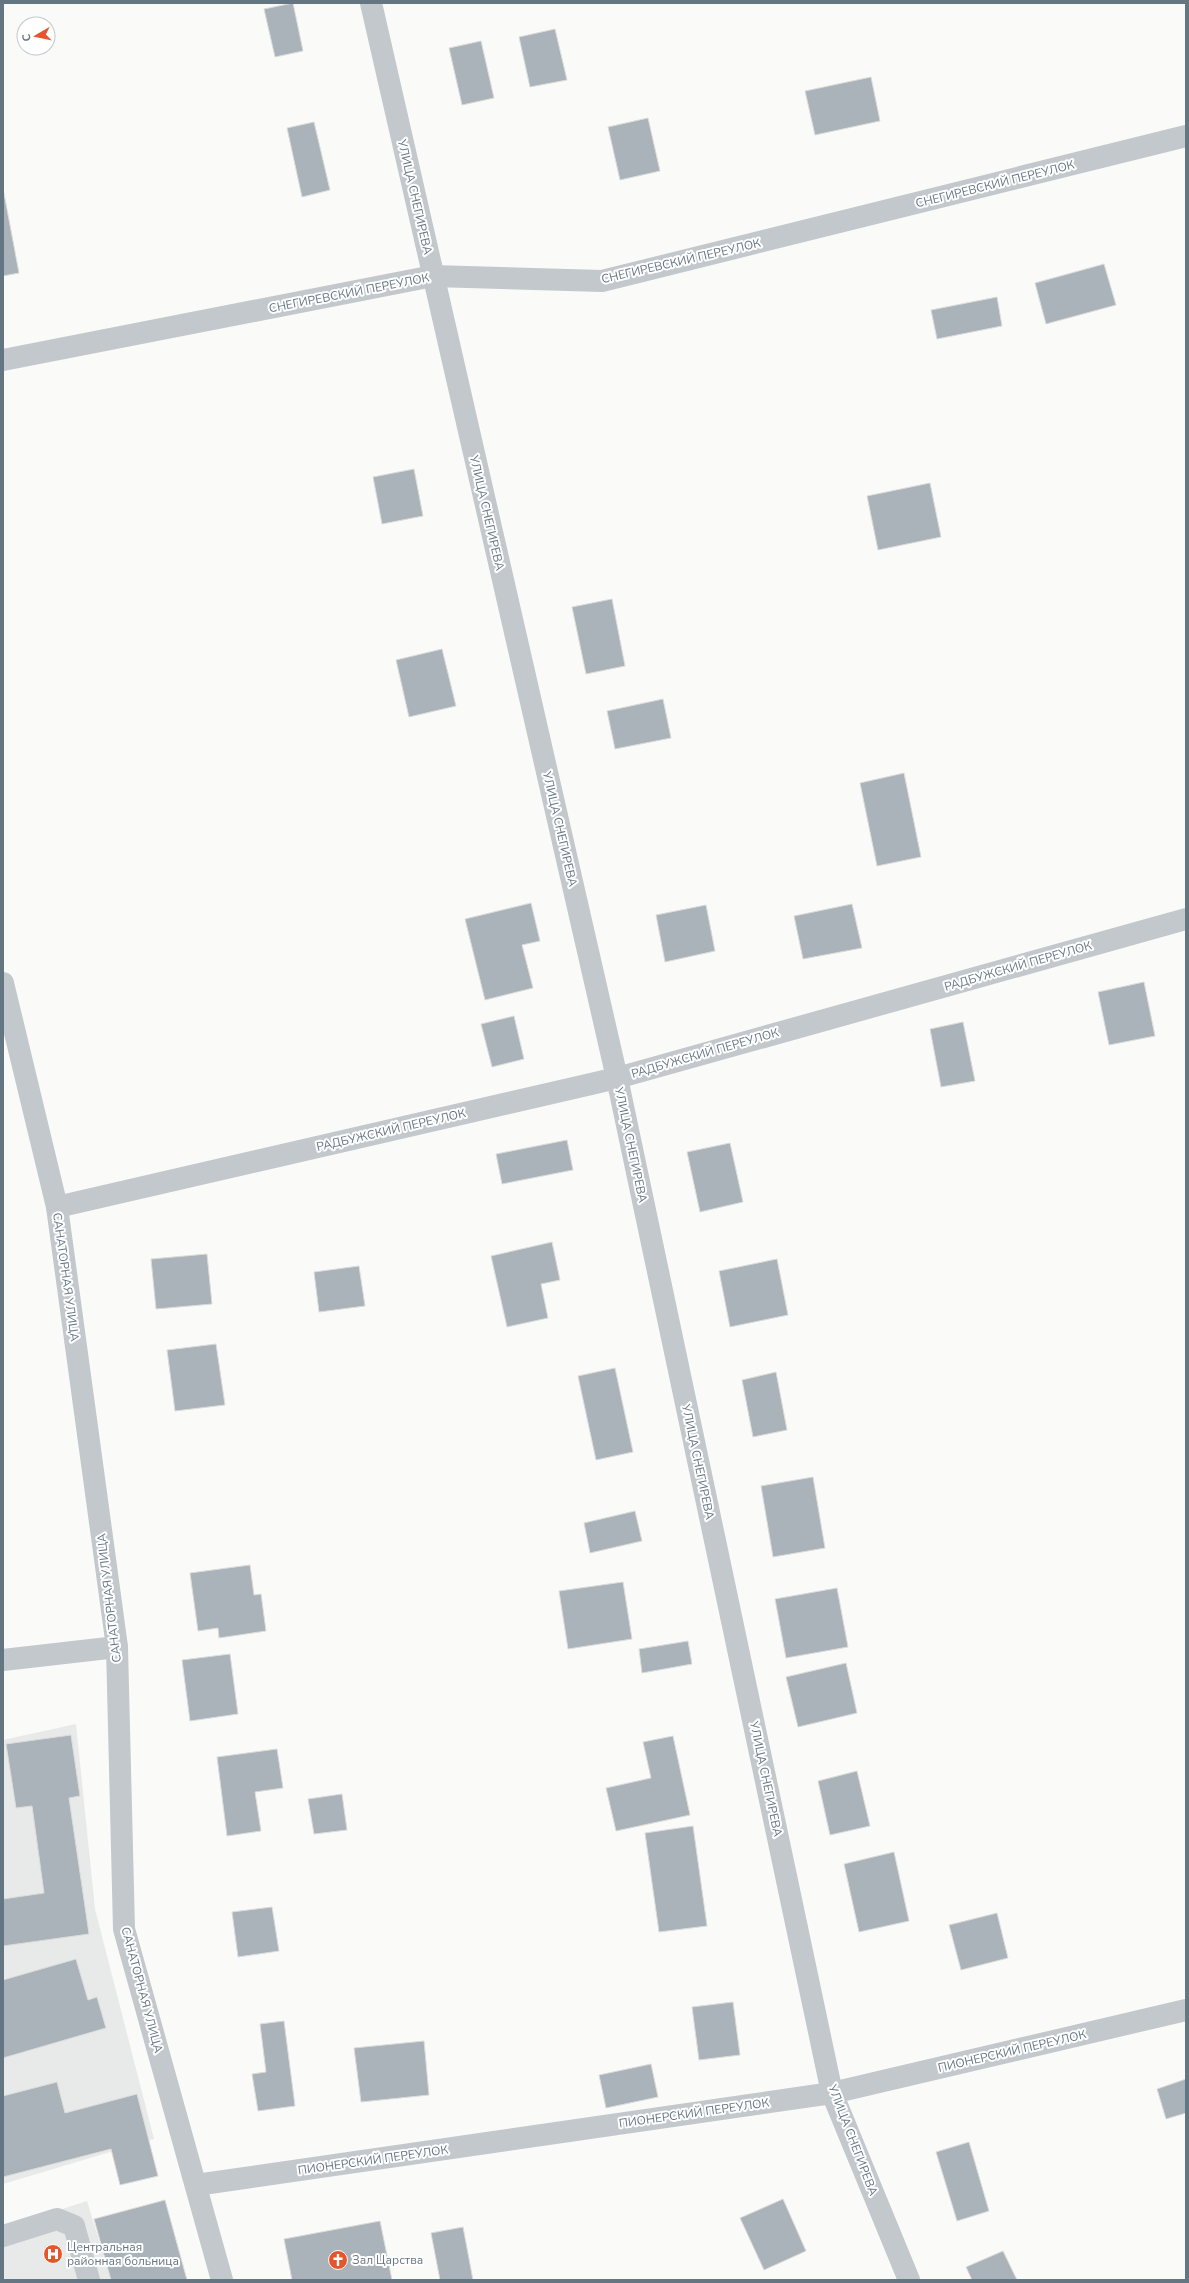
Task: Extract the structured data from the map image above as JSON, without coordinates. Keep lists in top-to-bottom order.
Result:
{
  "streets": {
    "street": [
      "СНЕГИРЕВСКИЙ ПЕРЕУЛОК",
      "УЛИЦА СНЕГИРЕВА",
      "РАДБУЖСКИЙ ПЕРЕУЛОК",
      "САНАТОРНАЯ УЛИЦА",
      "ПИОНЕРСКИЙ ПЕРЕУЛОК"
    ]
  },
  "crossings": [
    ["СНЕГИРЕВСКИЙ ПЕРЕУЛОК", "УЛИЦА СНЕГИРЕВА"],
    ["УЛИЦА СНЕГИРЕВА", "РАДБУЖСКИЙ ПЕРЕУЛОК"],
    ["УЛИЦА СНЕГИРЕВА", "ПИОНЕРСКИЙ ПЕРЕУЛОК"],
    ["РАДБУЖСКИЙ ПЕРЕУЛОК", "САНАТОРНАЯ УЛИЦА"],
    ["САНАТОРНАЯ УЛИЦА", "ПИОНЕРСКИЙ ПЕРЕУЛОК"]
  ],
  "places": {
    "hospital": ["Центральная районная больница"],
    "church": ["Зал Царства"]
  },
  "north": "left"
}
